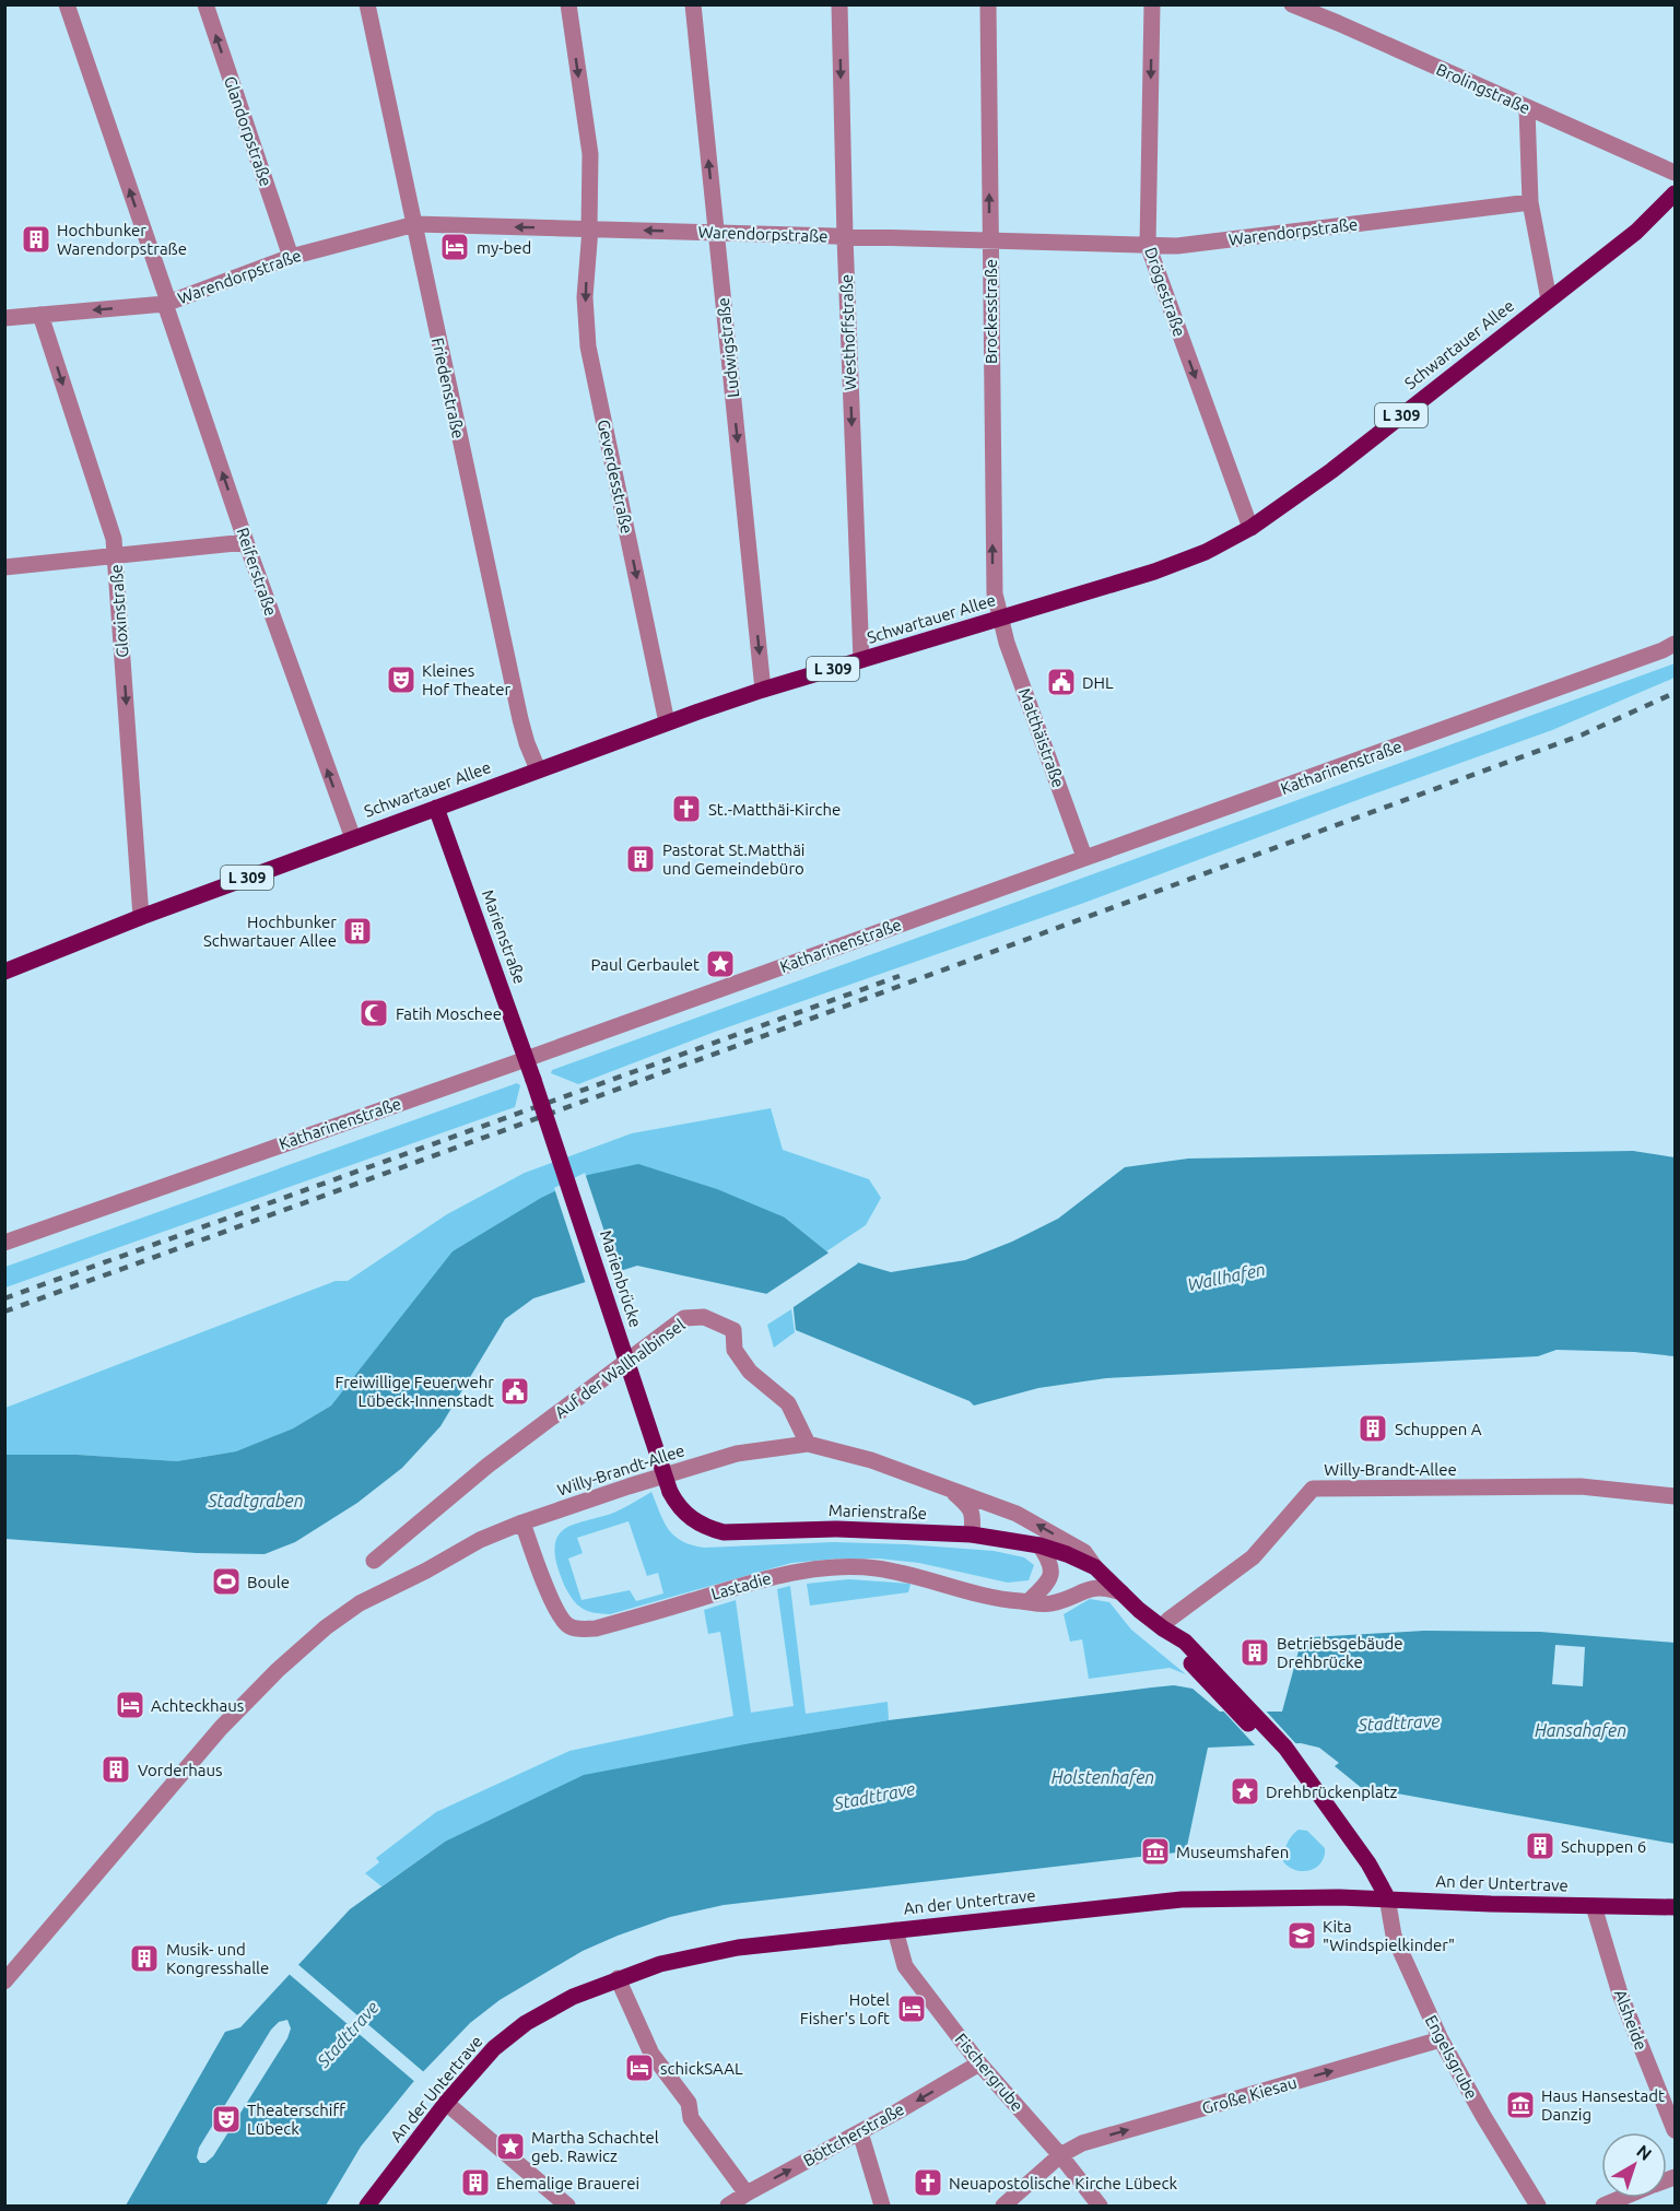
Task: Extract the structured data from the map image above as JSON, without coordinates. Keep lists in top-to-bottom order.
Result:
{
  "streets": {
    "main road": [
      "Schwartauer Allee",
      "L 309",
      "Marienstraße",
      "Marienbrücke",
      "Willy-Brandt-Allee",
      "An der Untertrave"
    ],
    "street": [
      "Brolingstraße",
      "Glandorpstraße",
      "Warendorpstraße",
      "Drögestraße",
      "Brockesstraße",
      "Westhoffstraße",
      "Ludwigstraße",
      "Friedenstraße",
      "Geverdesstraße",
      "Reiferstraße",
      "Gloxinstraße",
      "Matthäistraße",
      "Katharinenstraße",
      "Auf der Wallhalbinsel",
      "Lastadie",
      "Alsheide",
      "Engelsgrube",
      "Fischergrube",
      "Große Kiesau",
      "Böttcherstraße"
    ]
  },
  "crossings": [
    ["Glandorpstraße", "Warendorpstraße"],
    ["Warendorpstraße", "Drögestraße"],
    ["Warendorpstraße", "Brockesstraße"],
    ["Warendorpstraße", "Westhoffstraße"],
    ["Warendorpstraße", "Ludwigstraße"],
    ["Warendorpstraße", "Friedenstraße"],
    ["Warendorpstraße", "Geverdesstraße"],
    ["Warendorpstraße", "Reiferstraße"],
    ["Warendorpstraße", "Gloxinstraße"],
    ["Drögestraße", "Schwartauer Allee"],
    ["Brockesstraße", "Schwartauer Allee"],
    ["Brockesstraße", "Matthäistraße"],
    ["Westhoffstraße", "Schwartauer Allee"],
    ["Schwartauer Allee", "Ludwigstraße"],
    ["Schwartauer Allee", "Friedenstraße"],
    ["Schwartauer Allee", "Geverdesstraße"],
    ["Schwartauer Allee", "Reiferstraße"],
    ["Schwartauer Allee", "Gloxinstraße"],
    ["Schwartauer Allee", "Matthäistraße"],
    ["Schwartauer Allee", "Marienstraße"],
    ["Matthäistraße", "Katharinenstraße"],
    ["Katharinenstraße", "Marienstraße"],
    ["Marienstraße", "Marienbrücke"],
    ["Marienstraße", "Willy-Brandt-Allee"],
    ["Auf der Wallhalbinsel", "Willy-Brandt-Allee"],
    ["Willy-Brandt-Allee", "Lastadie"],
    ["Willy-Brandt-Allee", "An der Untertrave"],
    ["Willy-Brandt-Allee", "Engelsgrube"],
    ["An der Untertrave", "Alsheide"],
    ["An der Untertrave", "Engelsgrube"],
    ["An der Untertrave", "Fischergrube"],
    ["Engelsgrube", "Große Kiesau"],
    ["Fischergrube", "Große Kiesau"],
    ["Fischergrube", "Böttcherstraße"]
  ],
  "one_way": [
    "Glandorpstraße",
    "Drögestraße",
    "Brockesstraße",
    "Westhoffstraße",
    "Geverdesstraße",
    "Reiferstraße",
    "Gloxinstraße",
    "Große Kiesau"
  ],
  "water": [
    "Wallhafen",
    "Stadtgraben",
    "Stadttrave",
    "Hansahafen",
    "Holstenhafen"
  ],
  "places": {
    "building": [
      "Hochbunker Warendorpstraße",
      "Pastorat St.Matthäi und Gemeindebüro",
      "Hochbunker Schwartauer Allee",
      "Schuppen A",
      "Betriebsgebäude Drehbrücke",
      "Vorderhaus",
      "Schuppen 6",
      "Musik- und Kongresshalle",
      "Ehemalige Brauerei"
    ],
    "hotel": [
      "my-bed",
      "Achteckhaus",
      "Hotel Fisher's Loft",
      "schickSAAL"
    ],
    "theatre": ["Kleines Hof Theater", "Theaterschiff Lübeck"],
    "public building": ["DHL", "Freiwillige Feuerwehr Lübeck-Innenstadt"],
    "church": ["St.-Matthäi-Kirche", "Neuapostolische Kirche Lübeck"],
    "place": ["Paul Gerbaulet", "Drehbrückenplatz", "Martha Schachtel geb. Rawicz"],
    "mosque": ["Fatih Moschee"],
    "sports": ["Boule"],
    "museum": ["Museumshafen", "Haus Hansestadt Danzig"],
    "school or university": ["Kita \"Windspielkinder\""]
  },
  "north": "top right"
}
